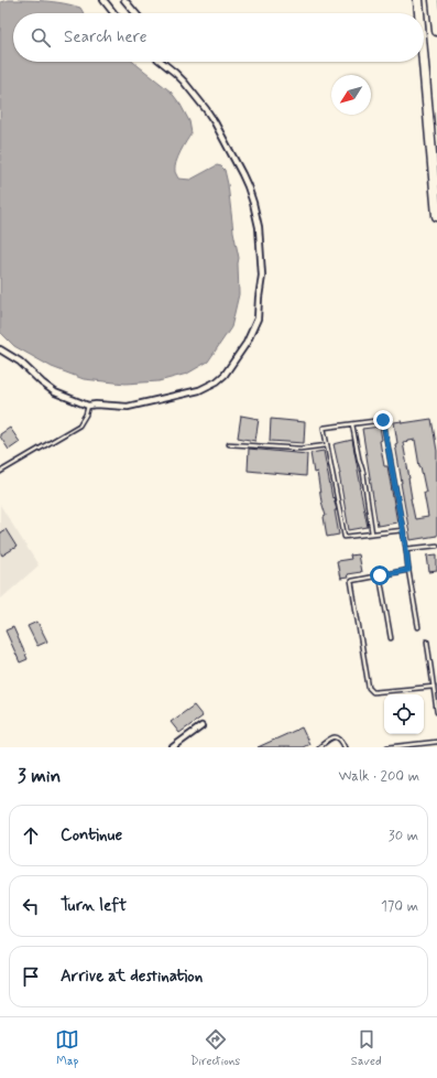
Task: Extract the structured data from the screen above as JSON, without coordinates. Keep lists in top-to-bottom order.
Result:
{
  "north": "bottom left",
  "page": {
    "search": "Search here",
    "heading": ["3 min", "Walk · 200 m"],
    "list": [
      ["Continue", "30 m"],
      ["Turn left", "170 m"],
      "Arrive at destination"
    ],
    "nav": ["Map", "Directions", "Saved"]
  }
}
